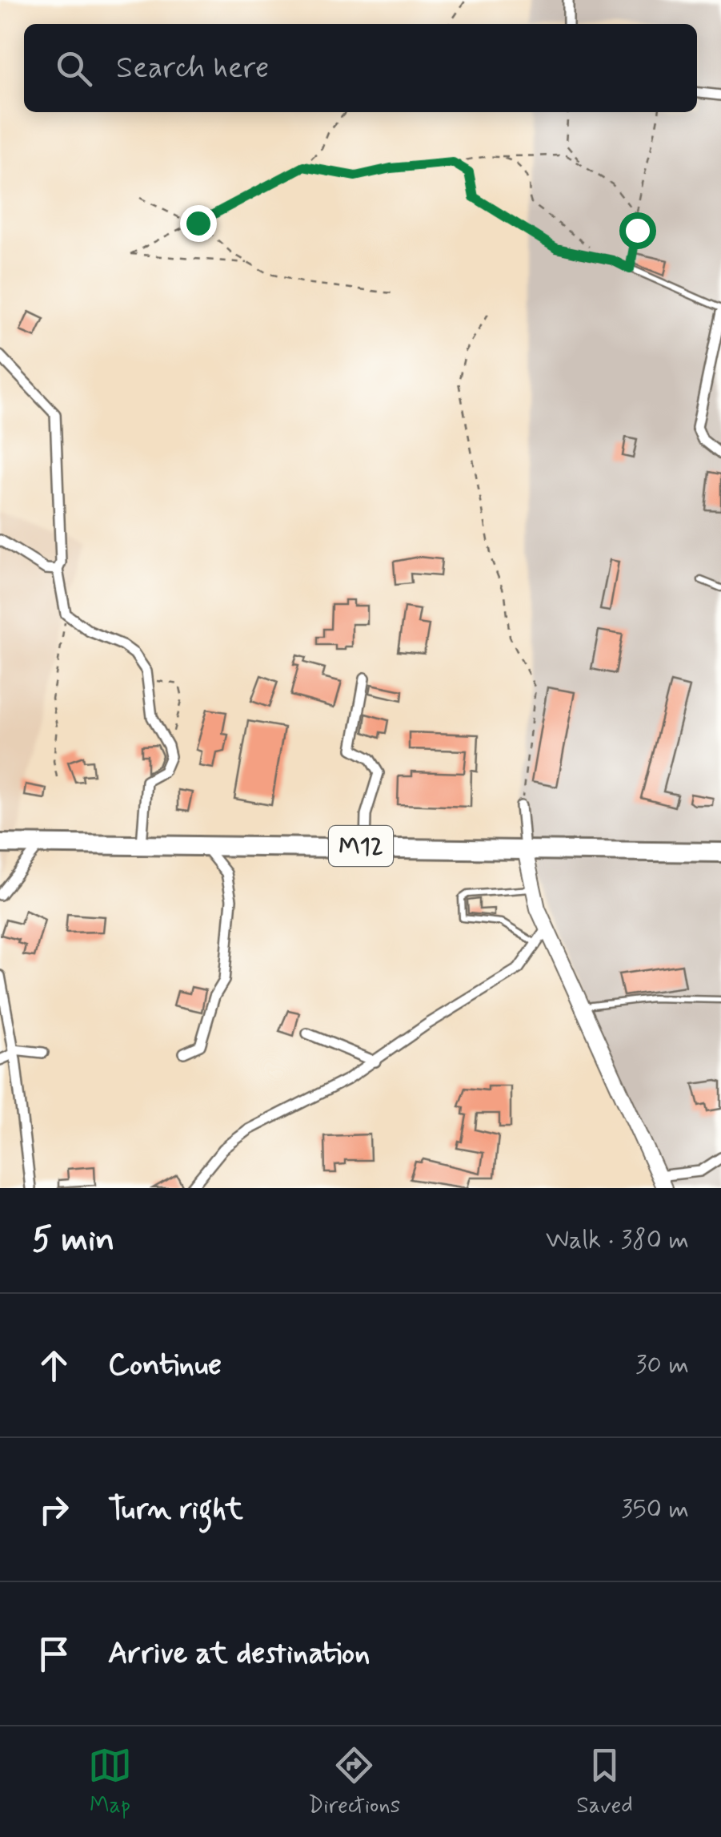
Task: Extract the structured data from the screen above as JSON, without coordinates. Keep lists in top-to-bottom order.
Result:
{
  "streets": {
    "highway": ["M12"]
  },
  "page": {
    "search": "Search here",
    "heading": ["5 min", "Walk · 380 m"],
    "list": [
      ["Continue", "30 m"],
      ["Turn right", "350 m"],
      "Arrive at destination"
    ],
    "nav": ["Map", "Directions", "Saved"]
  }
}
